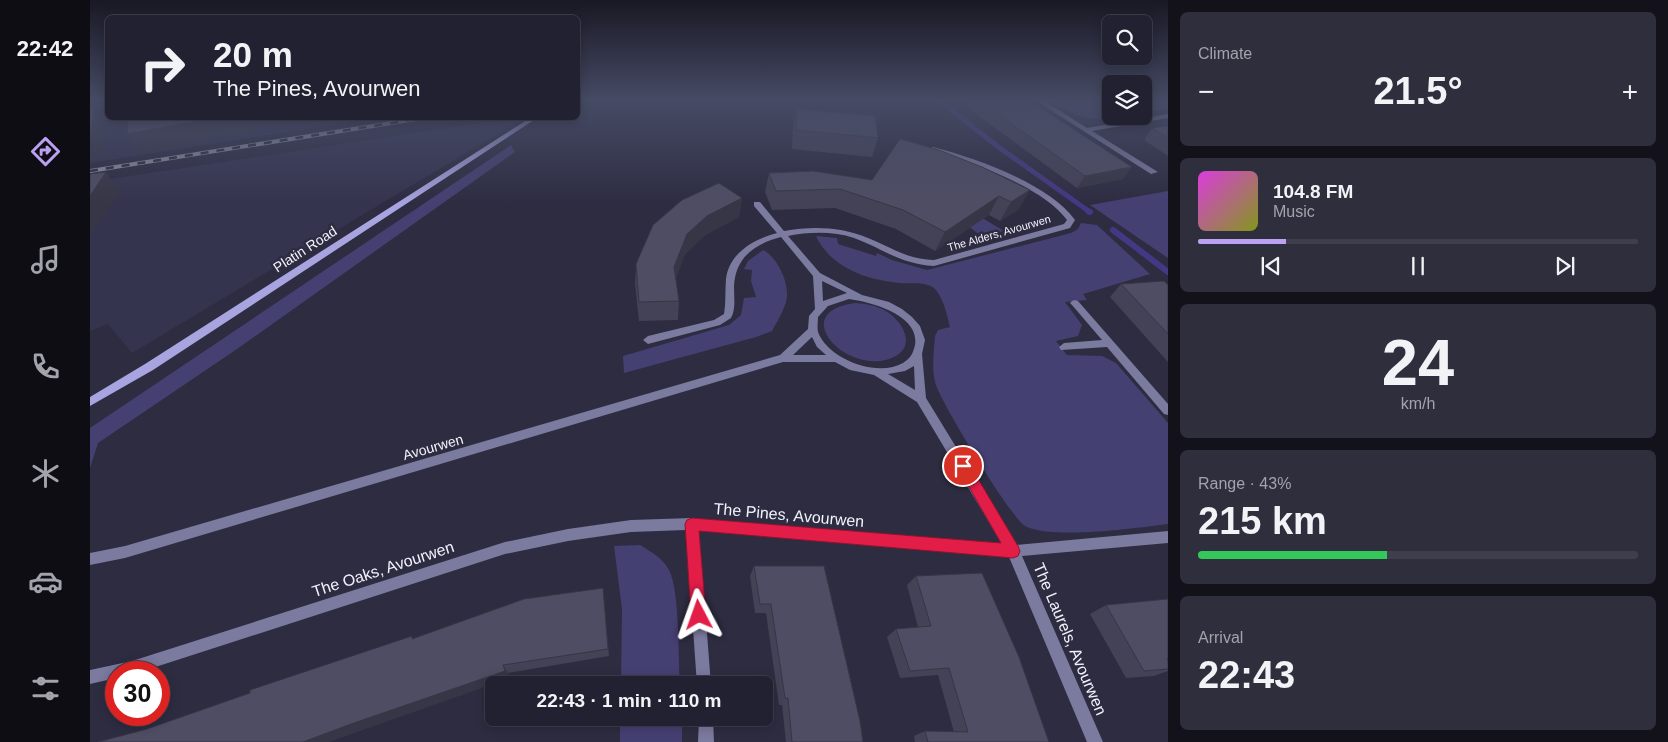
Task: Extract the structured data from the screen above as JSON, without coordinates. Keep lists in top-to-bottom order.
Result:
{
  "streets": {
    "main road": ["Platin Road"],
    "street": [
      "The Alders, Avourwen",
      "Avourwen",
      "The Pines, Avourwen",
      "The Oaks, Avourwen",
      "The Laurels, Avourwen"
    ]
  },
  "crossings": [
    ["Avourwen", "The Pines, Avourwen"],
    ["Avourwen", "The Laurels, Avourwen"],
    ["The Pines, Avourwen", "The Oaks, Avourwen"],
    ["The Pines, Avourwen", "The Laurels, Avourwen"]
  ],
  "page": {
    "tabs": "22:42",
    "tile": [
      "Climate",
      ["24", "km/h"],
      ["Range · 43%", "215 km"],
      ["Arrival", "22:43"]
    ],
    "turn": ["20 m", "The Pines, Avourwen"],
    "heat": ["−", "21.5°", "+"],
    "song": ["104.8 FM", "Music"],
    "limit": "30",
    "trip": "22:43 · 1 min · 110 m"
  }
}
